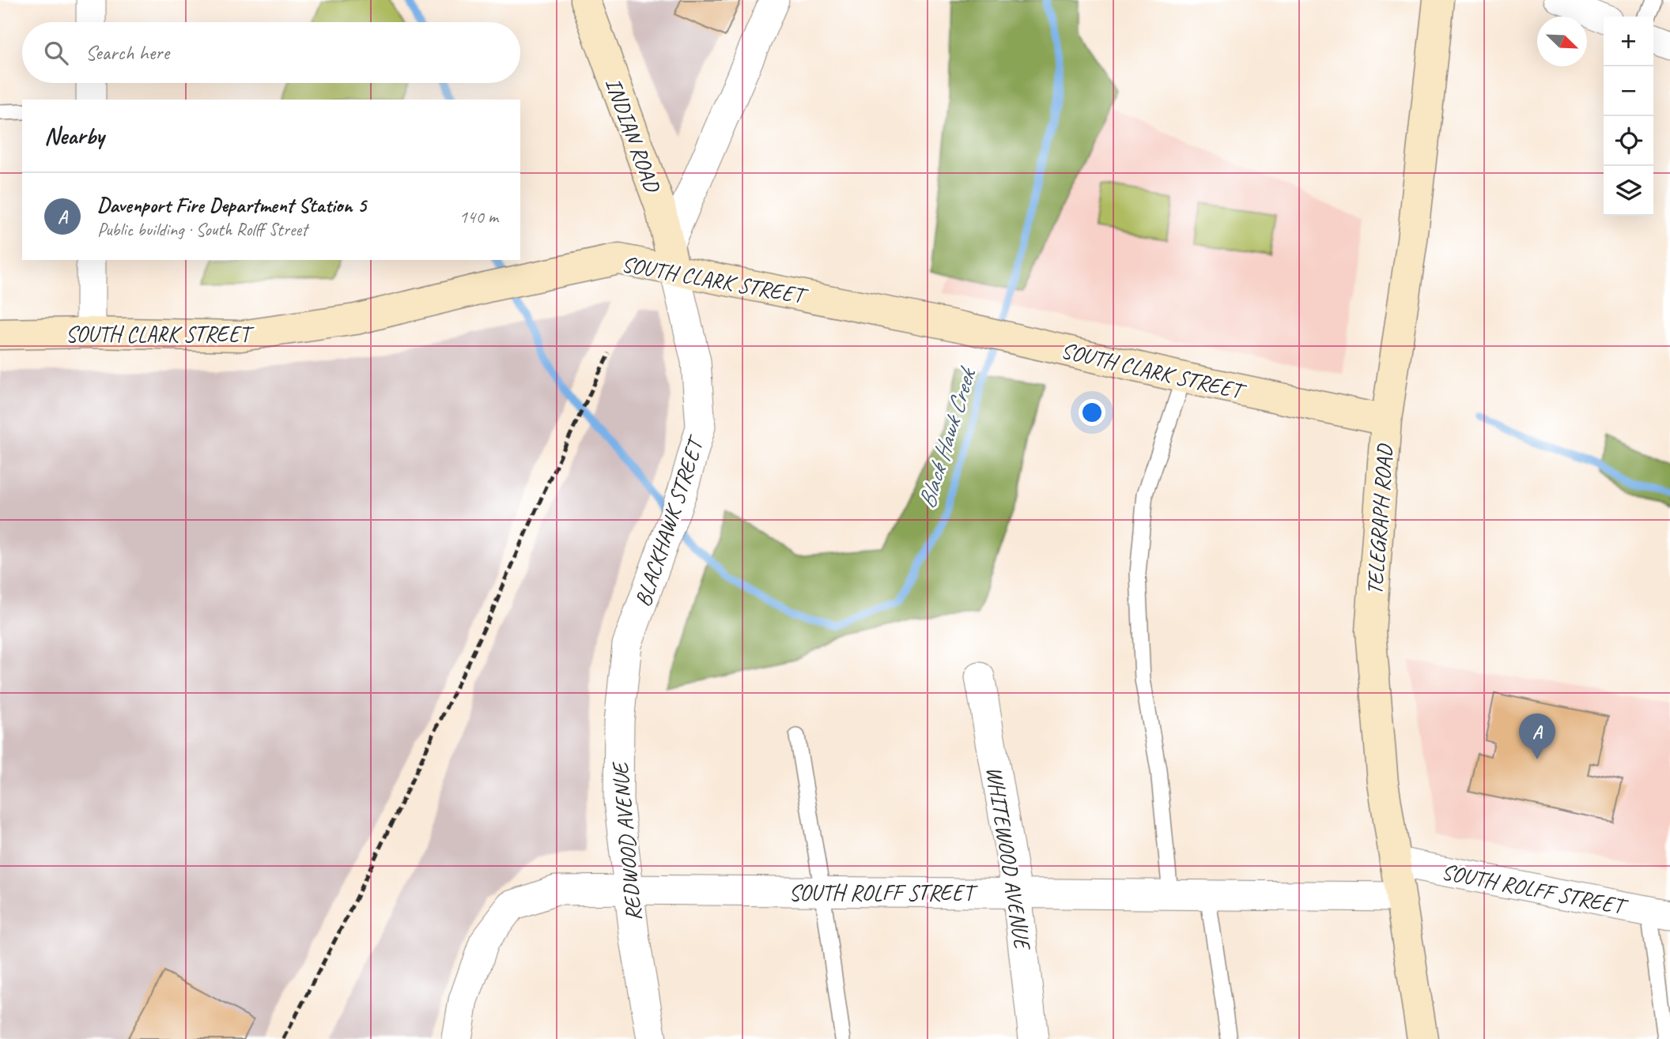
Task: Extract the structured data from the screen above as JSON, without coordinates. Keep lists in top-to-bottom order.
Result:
{
  "streets": {
    "street": [
      "INDIAN ROAD",
      "SOUTH CLARK STREET",
      "TELEGRAPH ROAD",
      "BLACKHAWK STREET",
      "REDWOOD AVENUE",
      "WHITEWOOD AVENUE",
      "SOUTH ROLFF STREET"
    ]
  },
  "crossings": [
    ["INDIAN ROAD", "SOUTH CLARK STREET"],
    ["INDIAN ROAD", "BLACKHAWK STREET"],
    ["SOUTH CLARK STREET", "TELEGRAPH ROAD"],
    ["SOUTH CLARK STREET", "BLACKHAWK STREET"],
    ["TELEGRAPH ROAD", "SOUTH ROLFF STREET"],
    ["BLACKHAWK STREET", "REDWOOD AVENUE"],
    ["REDWOOD AVENUE", "SOUTH ROLFF STREET"],
    ["WHITEWOOD AVENUE", "SOUTH ROLFF STREET"]
  ],
  "water": ["Black Hawk Creek"],
  "north": "bottom right",
  "page": {
    "map_buttons": ["+", "−"],
    "search": "Search here",
    "heading": "Nearby",
    "list": [
      {
        "mark": "A",
        "name": "Davenport Fire Department Station 5",
        "note": "Public building · South Rolff Street",
        "value": "140 m"
      }
    ],
    "pins": "A"
  }
}
